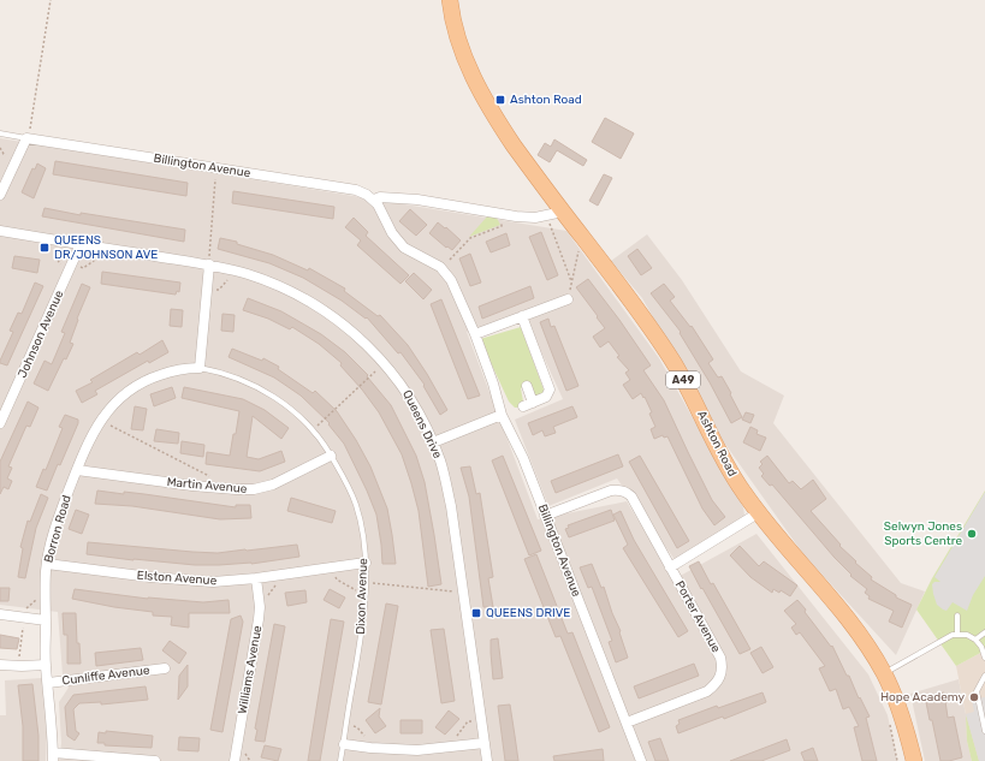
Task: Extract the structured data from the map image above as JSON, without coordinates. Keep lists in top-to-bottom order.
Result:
{
  "streets": {
    "main road": ["A49", "Ashton Road"],
    "street": [
      "Billington Avenue",
      "Johnson Avenue",
      "Queens Drive",
      "Martin Avenue",
      "Borron Road",
      "Elston Avenue",
      "Porter Avenue",
      "Williams Avenue",
      "Cunliffe Avenue"
    ],
    "lane": ["Dixon Avenue"]
  },
  "crossings": [
    ["Billington Avenue", "Ashton Road"],
    ["Billington Avenue", "Porter Avenue"],
    ["Johnson Avenue", "Queens Drive"],
    ["Ashton Road", "Porter Avenue"],
    ["Martin Avenue", "Borron Road"],
    ["Martin Avenue", "Dixon Avenue"],
    ["Borron Road", "Elston Avenue"],
    ["Borron Road", "Dixon Avenue"],
    ["Borron Road", "Cunliffe Avenue"],
    ["Elston Avenue", "Dixon Avenue"],
    ["Elston Avenue", "Williams Avenue"]
  ],
  "places": {
    "transit": ["Ashton Road", "QUEENS DR/JOHNSON AVE", "QUEENS DRIVE"],
    "other": ["Selwyn Jones Sports Centre", "Hope Academy"]
  }
}
